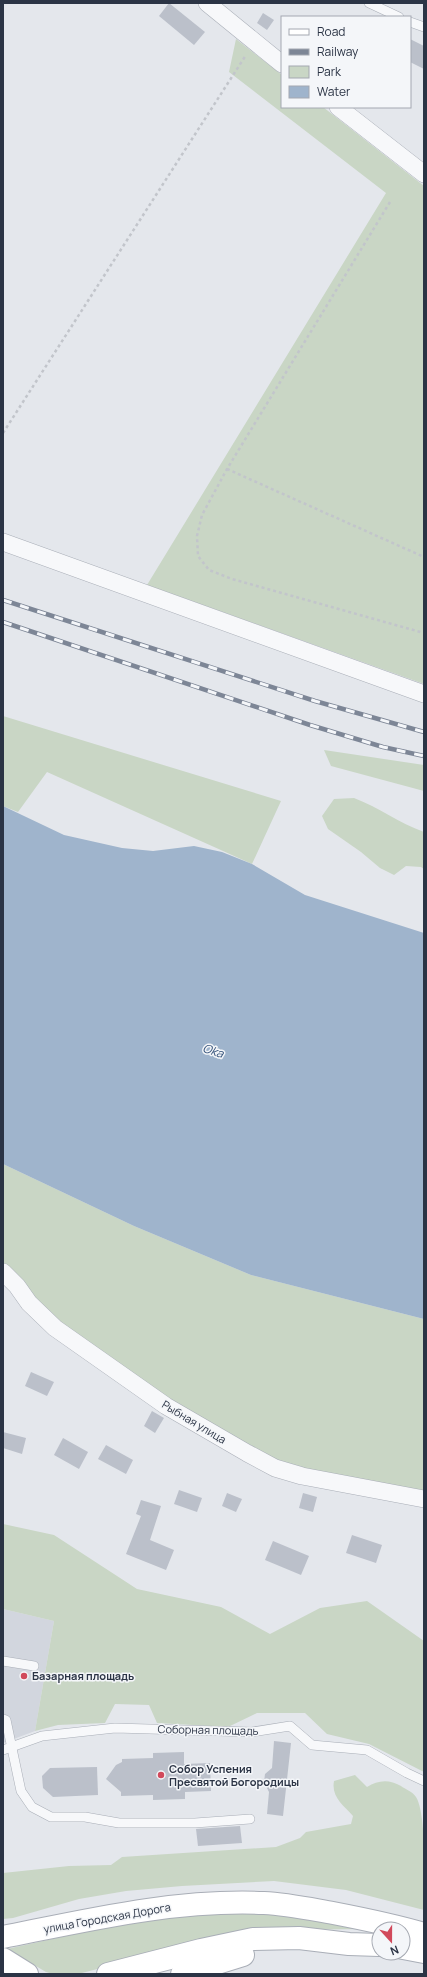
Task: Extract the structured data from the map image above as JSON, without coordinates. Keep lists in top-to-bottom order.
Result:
{
  "streets": {
    "main road": ["улица Городская Дорога"],
    "street": ["Рыбная улица"],
    "lane": ["Соборная площадь"]
  },
  "water": ["Oka"],
  "places": ["Базарная площадь", "Собор Успения Пресвятой Богородицы"],
  "legend": [
    "Road",
    "Railway",
    "Park",
    "Water"
  ],
  "north": "bottom"
}
